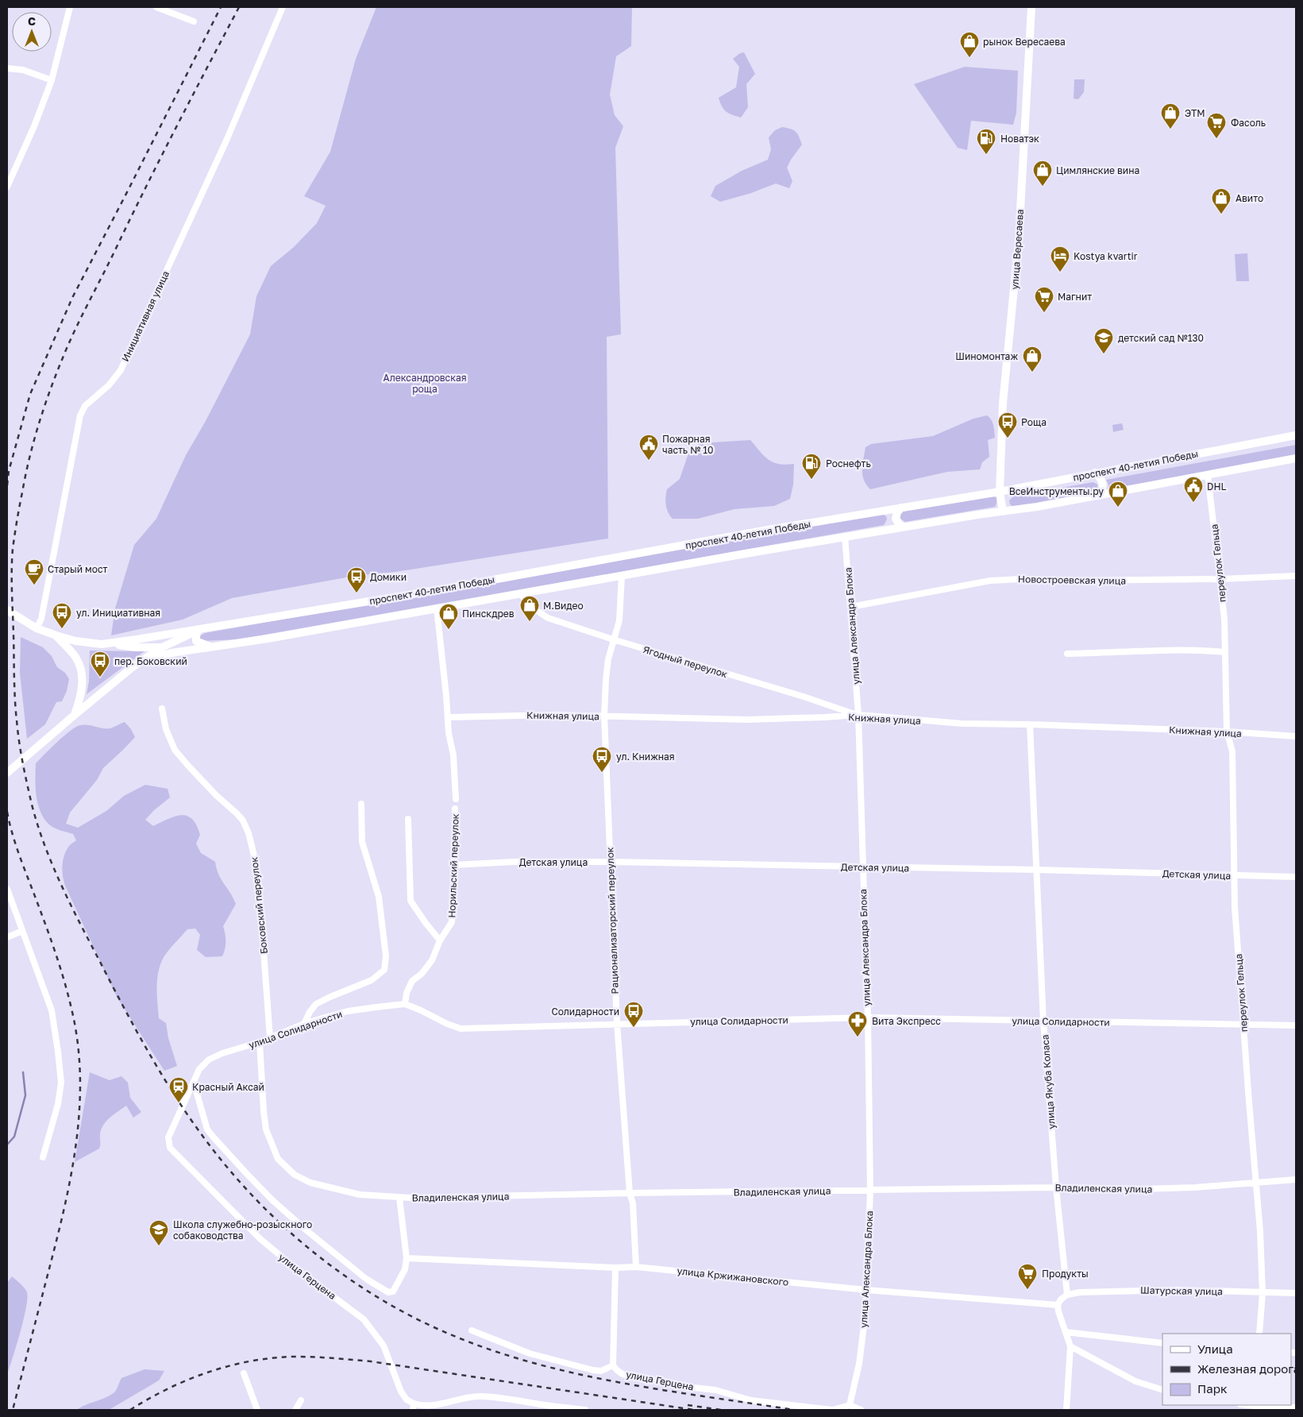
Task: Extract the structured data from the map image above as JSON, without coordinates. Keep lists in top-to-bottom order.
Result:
{
  "streets": {
    "main road": ["улица Вересаева", "проспект 40-летия Победы"],
    "street": [
      "Инициативная улица",
      "переулок Гельца",
      "Новостроевская улица",
      "улица Александра Блока",
      "Ягодный переулок",
      "Книжная улица",
      "Детская улица",
      "Норильский переулок",
      "Боковский переулок",
      "Рационализаторский переулок",
      "улица Солидарности",
      "улица Якуба Коласа",
      "Владиленская улица",
      "улица Герцена",
      "улица Кржижановского",
      "Шатурская улица"
    ]
  },
  "crossings": [
    ["улица Вересаева", "проспект 40-летия Победы"],
    ["Инициативная улица", "проспект 40-летия Победы"],
    ["проспект 40-летия Победы", "переулок Гельца"],
    ["проспект 40-летия Победы", "улица Александра Блока"],
    ["проспект 40-летия Победы", "Ягодный переулок"],
    ["проспект 40-летия Победы", "Норильский переулок"],
    ["проспект 40-летия Победы", "Рационализаторский переулок"],
    ["переулок Гельца", "Новостроевская улица"],
    ["переулок Гельца", "Книжная улица"],
    ["переулок Гельца", "Детская улица"],
    ["переулок Гельца", "улица Солидарности"],
    ["переулок Гельца", "Владиленская улица"],
    ["переулок Гельца", "Шатурская улица"],
    ["Новостроевская улица", "улица Александра Блока"],
    ["улица Александра Блока", "Ягодный переулок"],
    ["улица Александра Блока", "Книжная улица"],
    ["улица Александра Блока", "Детская улица"],
    ["улица Александра Блока", "улица Солидарности"],
    ["улица Александра Блока", "Владиленская улица"],
    ["улица Александра Блока", "улица Герцена"],
    ["улица Александра Блока", "улица Кржижановского"],
    ["Ягодный переулок", "Книжная улица"],
    ["Ягодный переулок", "Рационализаторский переулок"],
    ["Книжная улица", "Норильский переулок"],
    ["Книжная улица", "Рационализаторский переулок"],
    ["Книжная улица", "улица Якуба Коласа"],
    ["Детская улица", "Норильский переулок"],
    ["Детская улица", "Рационализаторский переулок"],
    ["Детская улица", "улица Якуба Коласа"],
    ["Норильский переулок", "улица Солидарности"],
    ["Боковский переулок", "улица Солидарности"],
    ["Рационализаторский переулок", "улица Солидарности"],
    ["Рационализаторский переулок", "Владиленская улица"],
    ["Рационализаторский переулок", "улица Кржижановского"],
    ["улица Солидарности", "улица Якуба Коласа"],
    ["улица Солидарности", "Владиленская улица"],
    ["улица Солидарности", "улица Герцена"],
    ["улица Якуба Коласа", "Владиленская улица"],
    ["улица Якуба Коласа", "Шатурская улица"]
  ],
  "parks": ["Александровская роща"],
  "places": {
    "shop": [
      "рынок Вересаева",
      "ЭТМ",
      "Цимлянские вина",
      "Авито",
      "Шиномонтаж",
      "ВсеИнструменты.ру",
      "М.Видео",
      "Пинскдрев"
    ],
    "supermarket": ["Фасоль", "Магнит", "Продукты"],
    "fuel station": ["Новатэк", "Роснефть"],
    "hotel": ["Kostya kvartir"],
    "school or university": ["детский сад №130", "Школа служебно-розыскного собаководства"],
    "bus stop": [
      "Роща",
      "Домики",
      "ул. Инициативная",
      "пер. Боковский",
      "ул. Книжная",
      "Солидарности"
    ],
    "public building": ["Пожарная часть № 10", "DHL"],
    "cafe": ["Старый мост"],
    "pharmacy": ["Вита Экспресс"],
    "station": ["Красный Аксай"]
  },
  "legend": ["Улица", "Железная дорога", "Парк"],
  "north": "top"
}
